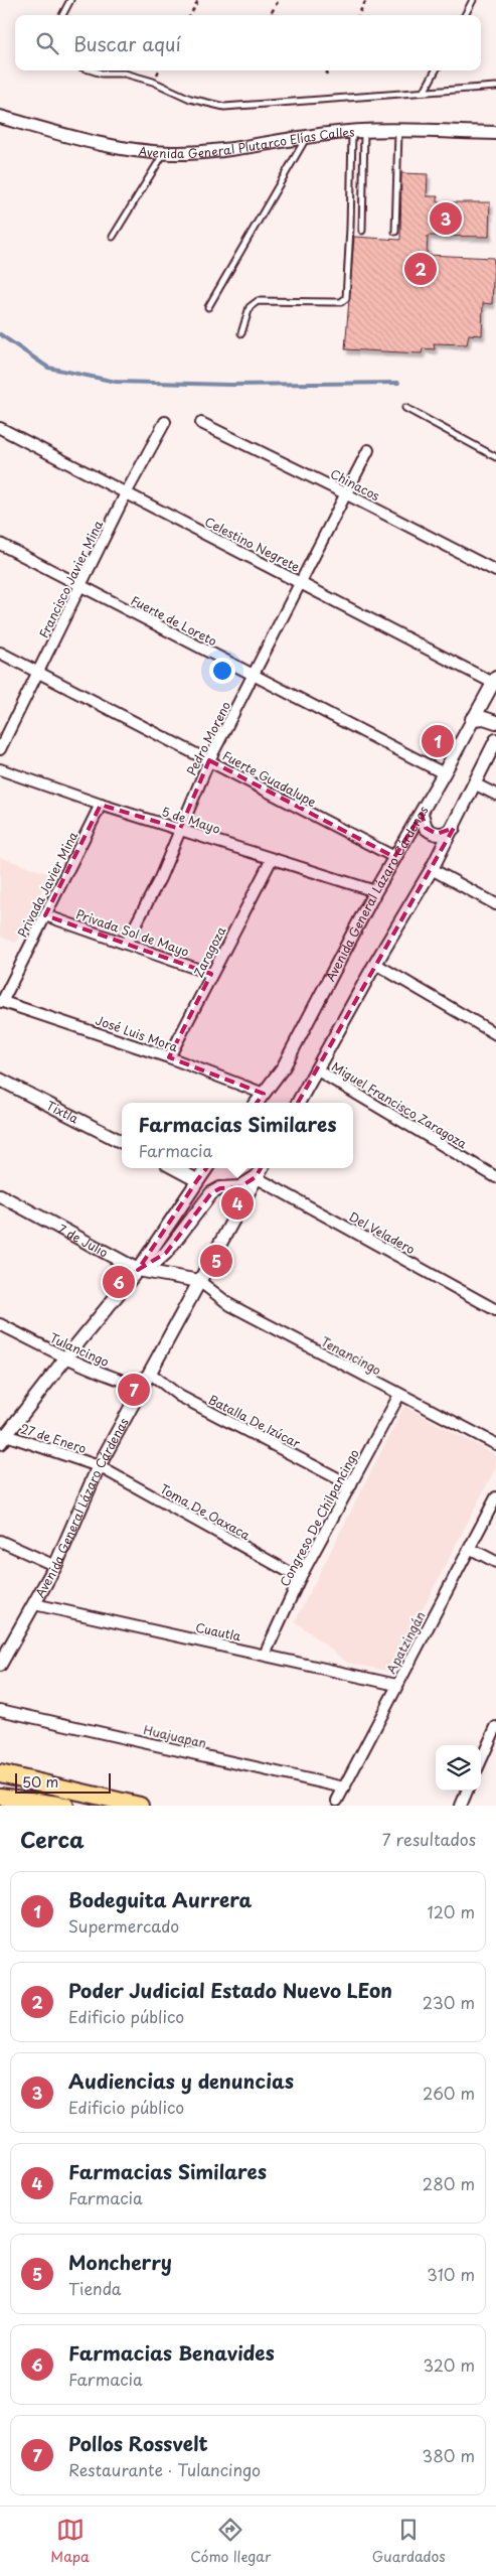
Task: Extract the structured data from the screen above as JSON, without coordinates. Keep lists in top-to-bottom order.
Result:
{
  "streets": {
    "street": [
      "Avenida General Plutarco Elías Calles",
      "Chinacos",
      "Celestino Negrete",
      "Francisco Javier Mina",
      "Fuerte de Loreto",
      "Pedro Moreno",
      "Fuerte Guadalupe",
      "5 de Mayo",
      "Privada Javier Mina",
      "Avenida General Lázaro Cárdenas",
      "Privada Sol de Mayo",
      "Zaragoza",
      "José Luis Mora",
      "Miguel Francisco Zaragoza",
      "Tixtla",
      "Del Veladero",
      "7 de Julio",
      "Tulancingo",
      "Tenancingo",
      "Batalla De Izúcar",
      "27 de Enero",
      "Toma De Oaxaca",
      "Congreso De Chilpancingo",
      "Cuautla",
      "Apatzingán",
      "Huajuapan"
    ]
  },
  "crossings": [
    ["Chinacos", "Pedro Moreno"],
    ["Celestino Negrete", "Francisco Javier Mina"],
    ["Celestino Negrete", "Pedro Moreno"],
    ["Celestino Negrete", "Avenida General Lázaro Cárdenas"],
    ["Francisco Javier Mina", "Fuerte de Loreto"],
    ["Francisco Javier Mina", "Fuerte Guadalupe"],
    ["Fuerte de Loreto", "Pedro Moreno"],
    ["Fuerte de Loreto", "Avenida General Lázaro Cárdenas"],
    ["Pedro Moreno", "Fuerte Guadalupe"],
    ["Pedro Moreno", "5 de Mayo"],
    ["Pedro Moreno", "Privada Sol de Mayo"],
    ["Fuerte Guadalupe", "Avenida General Lázaro Cárdenas"],
    ["5 de Mayo", "Privada Javier Mina"],
    ["5 de Mayo", "Avenida General Lázaro Cárdenas"],
    ["5 de Mayo", "Zaragoza"],
    ["Privada Javier Mina", "Privada Sol de Mayo"],
    ["Privada Javier Mina", "José Luis Mora"],
    ["Avenida General Lázaro Cárdenas", "José Luis Mora"],
    ["Avenida General Lázaro Cárdenas", "Del Veladero"],
    ["Avenida General Lázaro Cárdenas", "7 de Julio"],
    ["Avenida General Lázaro Cárdenas", "Tulancingo"],
    ["Avenida General Lázaro Cárdenas", "Tenancingo"],
    ["Avenida General Lázaro Cárdenas", "Batalla De Izúcar"],
    ["Avenida General Lázaro Cárdenas", "27 de Enero"],
    ["Avenida General Lázaro Cárdenas", "Toma De Oaxaca"],
    ["Avenida General Lázaro Cárdenas", "Cuautla"],
    ["Privada Sol de Mayo", "Zaragoza"],
    ["Zaragoza", "José Luis Mora"],
    ["7 de Julio", "Tenancingo"],
    ["Tulancingo", "Batalla De Izúcar"],
    ["Tenancingo", "Congreso De Chilpancingo"],
    ["Batalla De Izúcar", "Congreso De Chilpancingo"],
    ["27 de Enero", "Toma De Oaxaca"],
    ["Toma De Oaxaca", "Congreso De Chilpancingo"],
    ["Congreso De Chilpancingo", "Cuautla"],
    ["Cuautla", "Apatzingán"],
    ["Apatzingán", "Huajuapan"]
  ],
  "scale_bar": "50 m",
  "page": {
    "search": "Buscar aquí",
    "pins": [
      "3",
      "2",
      "1",
      "4",
      "5",
      "6",
      "7"
    ],
    "popup": ["Farmacias Similares", "Farmacia"],
    "scale": "50 m",
    "heading": ["Cerca", "7 resultados"],
    "list": [
      {
        "mark": "1",
        "name": "Bodeguita Aurrera",
        "note": "Supermercado",
        "value": "120 m"
      },
      {
        "mark": "2",
        "name": "Poder Judicial Estado Nuevo LEon",
        "note": "Edificio público",
        "value": "230 m"
      },
      {
        "mark": "3",
        "name": "Audiencias y denuncias",
        "note": "Edificio público",
        "value": "260 m"
      },
      {
        "mark": "4",
        "name": "Farmacias Similares",
        "note": "Farmacia",
        "value": "280 m"
      },
      {
        "mark": "5",
        "name": "Moncherry",
        "note": "Tienda",
        "value": "310 m"
      },
      {
        "mark": "6",
        "name": "Farmacias Benavides",
        "note": "Farmacia",
        "value": "320 m"
      },
      {
        "mark": "7",
        "name": "Pollos Rossvelt",
        "note": "Restaurante · Tulancingo",
        "value": "380 m"
      }
    ],
    "nav": ["Mapa", "Cómo llegar", "Guardados"]
  }
}
